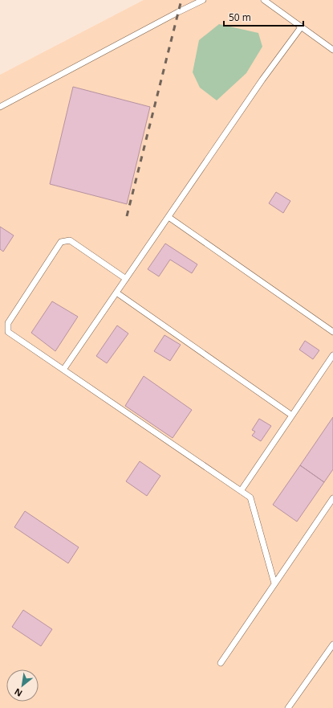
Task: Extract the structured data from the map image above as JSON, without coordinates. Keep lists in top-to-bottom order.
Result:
{
  "scale_bar": "50 m",
  "north": "bottom left"
}
